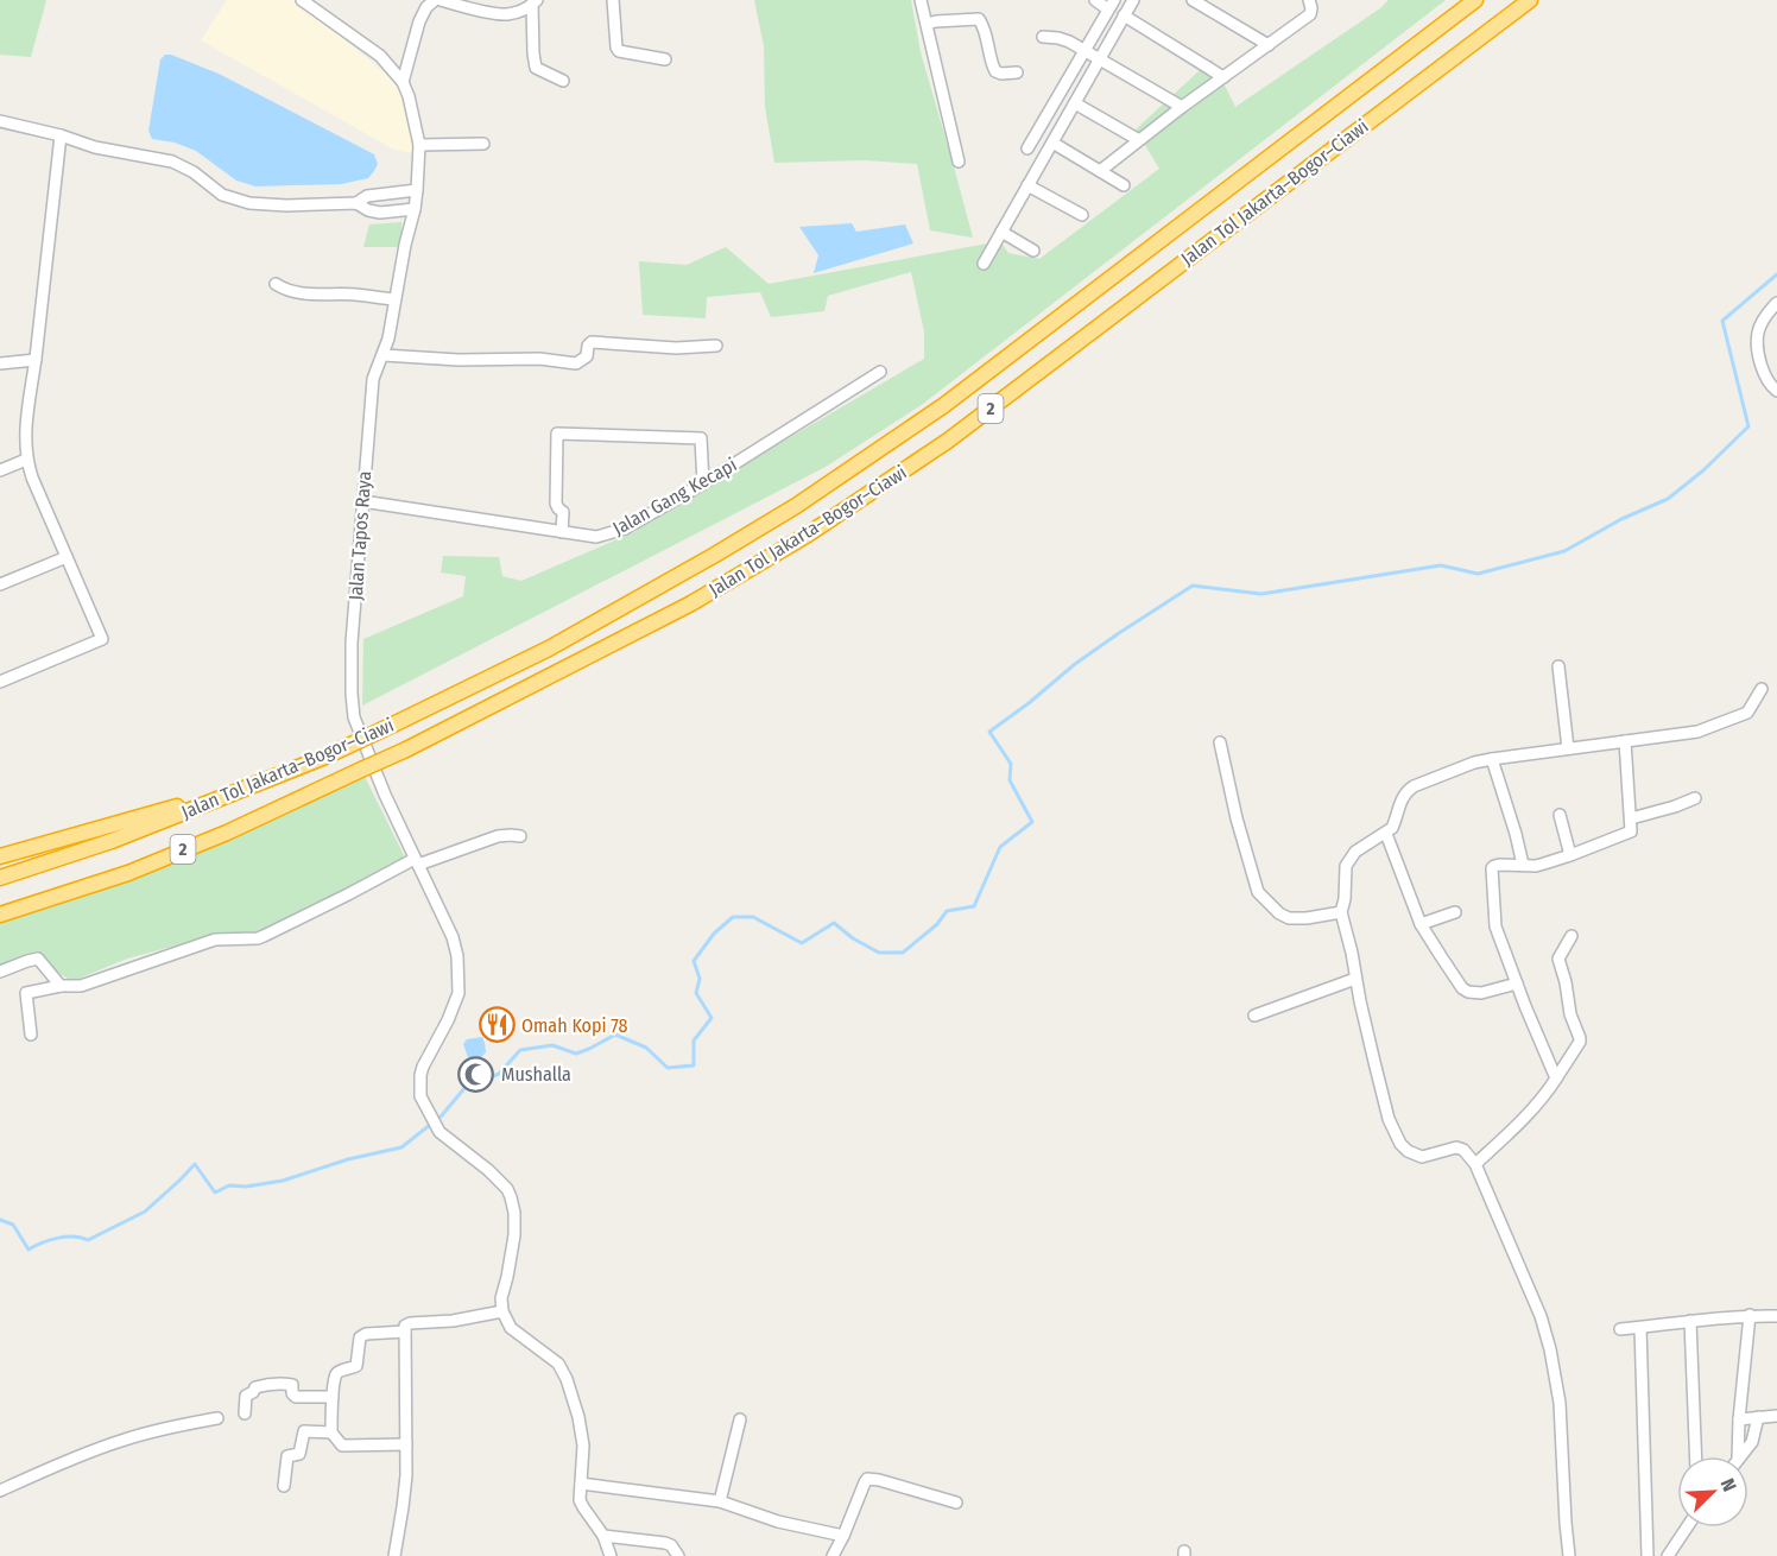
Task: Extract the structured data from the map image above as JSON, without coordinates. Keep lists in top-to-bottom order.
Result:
{
  "streets": {
    "highway": ["Jalan Tol Jakarta–Bogor–Ciawi", "2"],
    "street": ["Jalan Gang Kecapi", "Jalan Tapos Raya"]
  },
  "crossings": [
    ["Jalan Gang Kecapi", "Jalan Tapos Raya"]
  ],
  "places": {
    "restaurant": ["Omah Kopi 78"],
    "mosque": ["Mushalla"]
  },
  "north": "top right"
}
